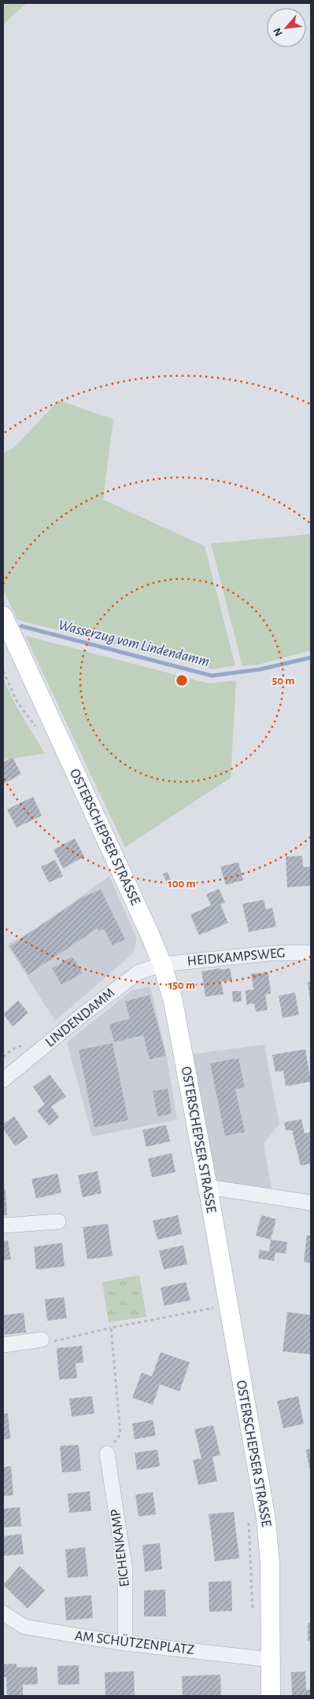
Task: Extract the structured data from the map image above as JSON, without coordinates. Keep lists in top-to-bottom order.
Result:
{
  "streets": {
    "main road": ["OSTERSCHEPSER STRASSE"],
    "street": [
      "HEIDKAMPSWEG",
      "LINDENDAMM",
      "EICHENKAMP",
      "AM SCHÜTZENPLATZ"
    ]
  },
  "crossings": [
    ["OSTERSCHEPSER STRASSE", "HEIDKAMPSWEG"],
    ["OSTERSCHEPSER STRASSE", "LINDENDAMM"],
    ["OSTERSCHEPSER STRASSE", "AM SCHÜTZENPLATZ"],
    ["HEIDKAMPSWEG", "LINDENDAMM"],
    ["EICHENKAMP", "AM SCHÜTZENPLATZ"]
  ],
  "water": ["Wasserzug vom Lindendamm"],
  "north": "bottom left",
  "rings": ["50 m", "100 m", "150 m"]
}
